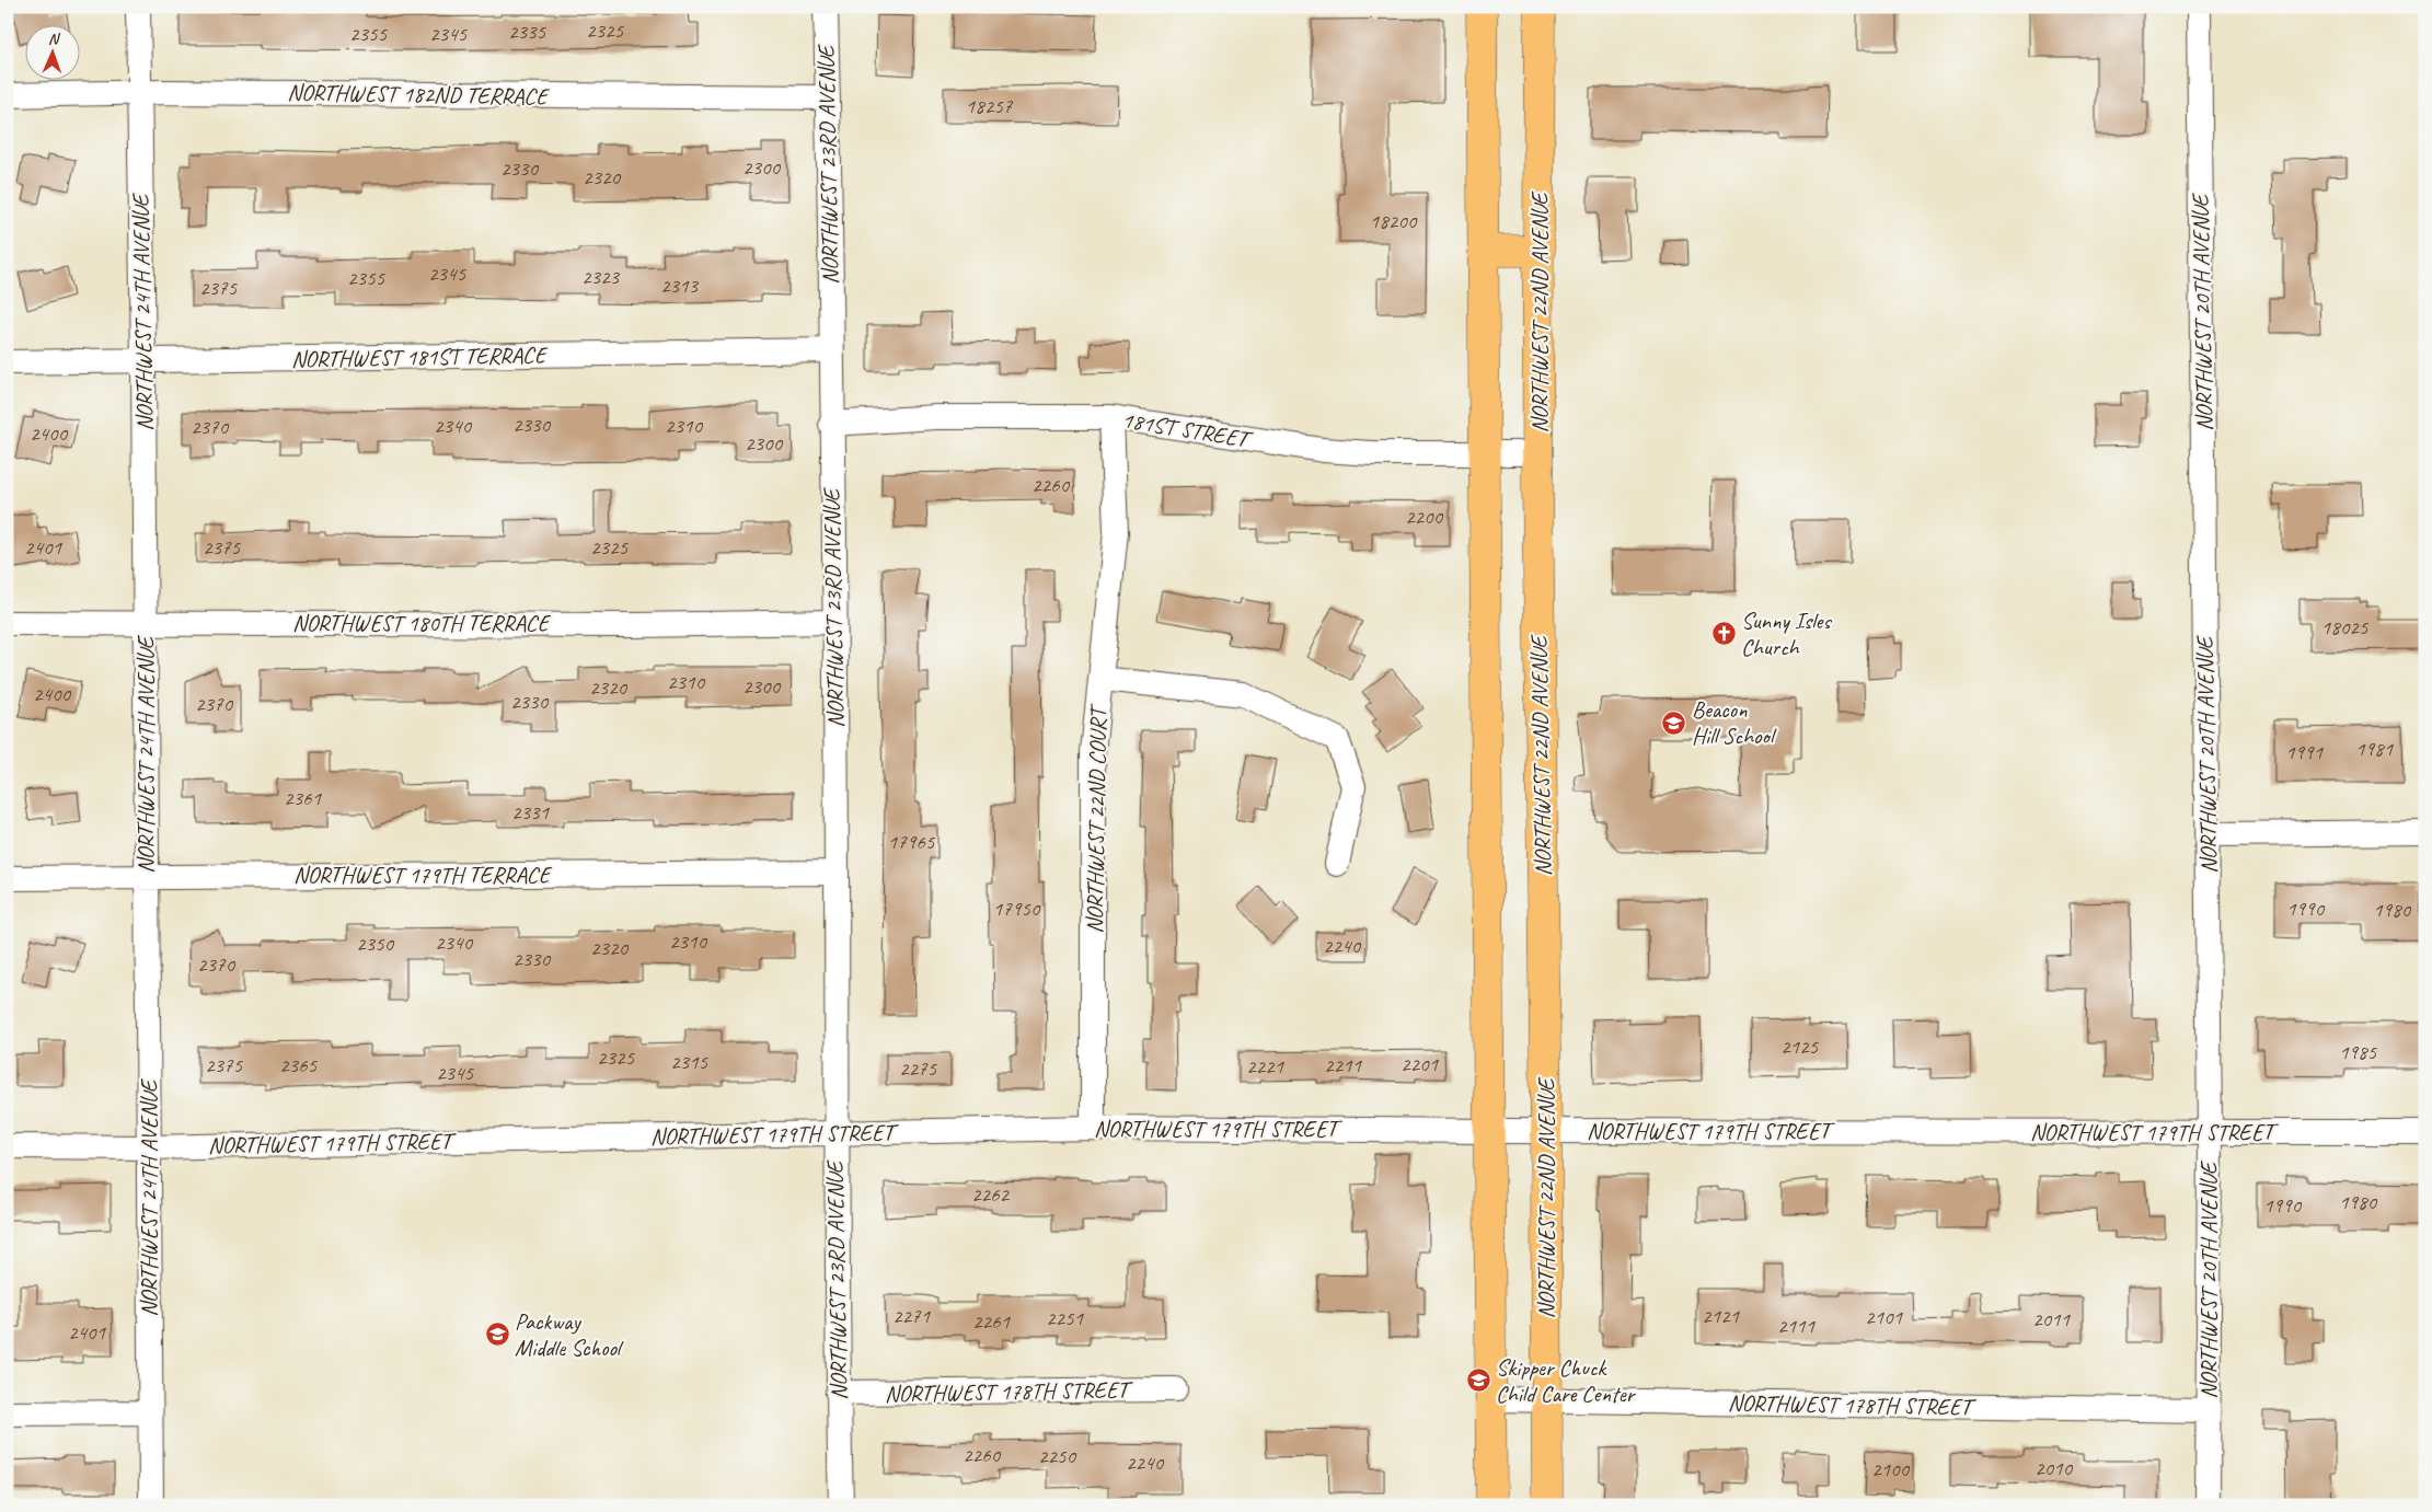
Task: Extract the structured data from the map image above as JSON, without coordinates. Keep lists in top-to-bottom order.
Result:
{
  "streets": {
    "main road": ["NORTHWEST 22ND AVENUE"],
    "street": [
      "NORTHWEST 182ND TERRACE",
      "NORTHWEST 23RD AVENUE",
      "NORTHWEST 24TH AVENUE",
      "NORTHWEST 20TH AVENUE",
      "NORTHWEST 181ST TERRACE",
      "181ST STREET",
      "NORTHWEST 180TH TERRACE",
      "NORTHWEST 22ND COURT",
      "NORTHWEST 179TH TERRACE",
      "NORTHWEST 179TH STREET",
      "NORTHWEST 178TH STREET"
    ]
  },
  "crossings": [
    ["NORTHWEST 182ND TERRACE", "NORTHWEST 23RD AVENUE"],
    ["NORTHWEST 182ND TERRACE", "NORTHWEST 24TH AVENUE"],
    ["NORTHWEST 23RD AVENUE", "NORTHWEST 181ST TERRACE"],
    ["NORTHWEST 23RD AVENUE", "181ST STREET"],
    ["NORTHWEST 23RD AVENUE", "NORTHWEST 180TH TERRACE"],
    ["NORTHWEST 23RD AVENUE", "NORTHWEST 179TH TERRACE"],
    ["NORTHWEST 23RD AVENUE", "NORTHWEST 179TH STREET"],
    ["NORTHWEST 23RD AVENUE", "NORTHWEST 178TH STREET"],
    ["NORTHWEST 24TH AVENUE", "NORTHWEST 181ST TERRACE"],
    ["NORTHWEST 24TH AVENUE", "NORTHWEST 180TH TERRACE"],
    ["NORTHWEST 24TH AVENUE", "NORTHWEST 179TH TERRACE"],
    ["NORTHWEST 24TH AVENUE", "NORTHWEST 179TH STREET"],
    ["NORTHWEST 22ND AVENUE", "181ST STREET"],
    ["NORTHWEST 22ND AVENUE", "NORTHWEST 179TH STREET"],
    ["NORTHWEST 22ND AVENUE", "NORTHWEST 178TH STREET"],
    ["NORTHWEST 20TH AVENUE", "NORTHWEST 179TH STREET"],
    ["NORTHWEST 20TH AVENUE", "NORTHWEST 178TH STREET"],
    ["181ST STREET", "NORTHWEST 22ND COURT"],
    ["NORTHWEST 22ND COURT", "NORTHWEST 179TH STREET"]
  ],
  "places": {
    "church": ["Sunny Isles Church"],
    "school or university": ["Beacon Hill School", "Packway Middle School", "Skipper Chuck Child Care Center"]
  },
  "house_numbers": [
    "2325",
    "2335",
    "2355",
    "2345",
    "18257",
    "2300",
    "2330",
    "2320",
    "18200",
    "2345",
    "2323",
    "2355",
    "2313",
    "2375",
    "2330",
    "2340",
    "2310",
    "2370",
    "2400",
    "2300",
    "2260",
    "2200",
    "2401",
    "2375",
    "2325",
    "18025",
    "2310",
    "2300",
    "2320",
    "2400",
    "2330",
    "2370",
    "1981",
    "1991",
    "2361",
    "2331",
    "17965",
    "17950",
    "1990",
    "1980",
    "2310",
    "2340",
    "2350",
    "2240",
    "2320",
    "2330",
    "2370",
    "2125",
    "1985",
    "2325",
    "2315",
    "2201",
    "2375",
    "2365",
    "2211",
    "2221",
    "2275",
    "2345",
    "2262",
    "1980",
    "1990",
    "2271",
    "2121",
    "2101",
    "2251",
    "2011",
    "2261",
    "2111",
    "2401",
    "2260",
    "2250",
    "2240",
    "2010",
    "2100"
  ],
  "north": "top"
}
